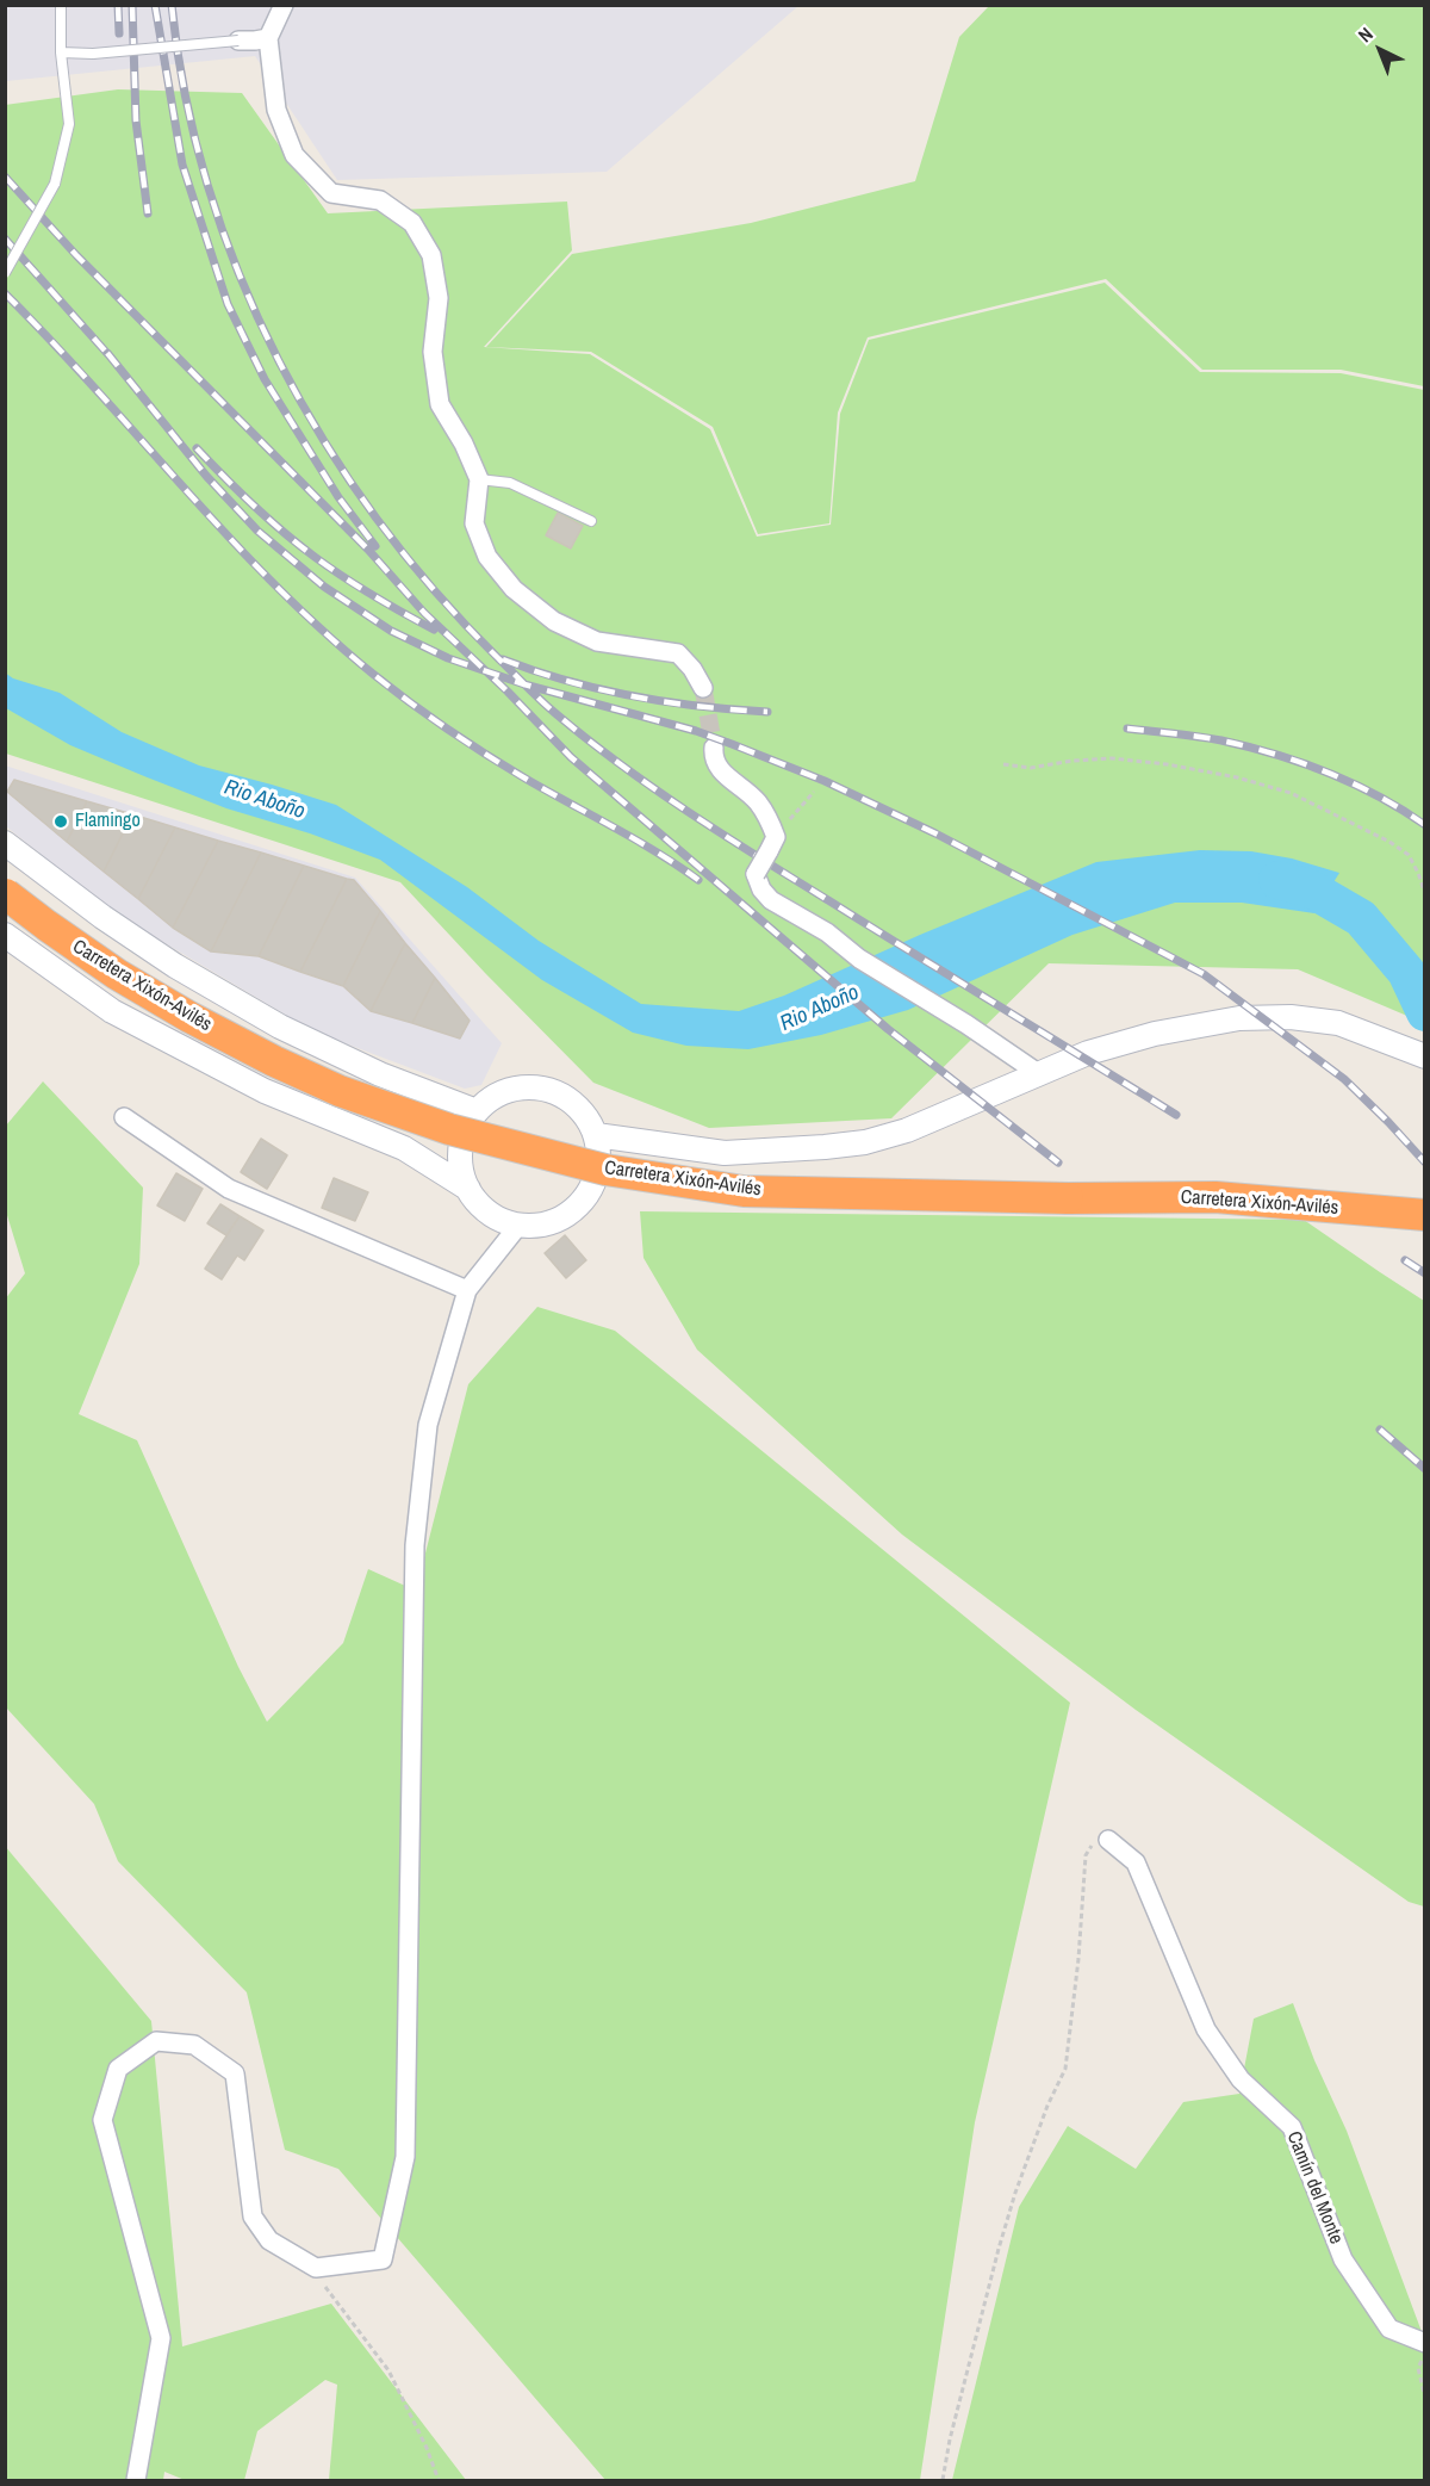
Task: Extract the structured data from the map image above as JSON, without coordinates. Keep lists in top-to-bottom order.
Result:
{
  "streets": {
    "highway": ["Carretera Xixón-Avilés"],
    "street": ["Camín del Monte"]
  },
  "water": ["Rio Aboño"],
  "places": ["Flamingo"],
  "north": "top left"
}
